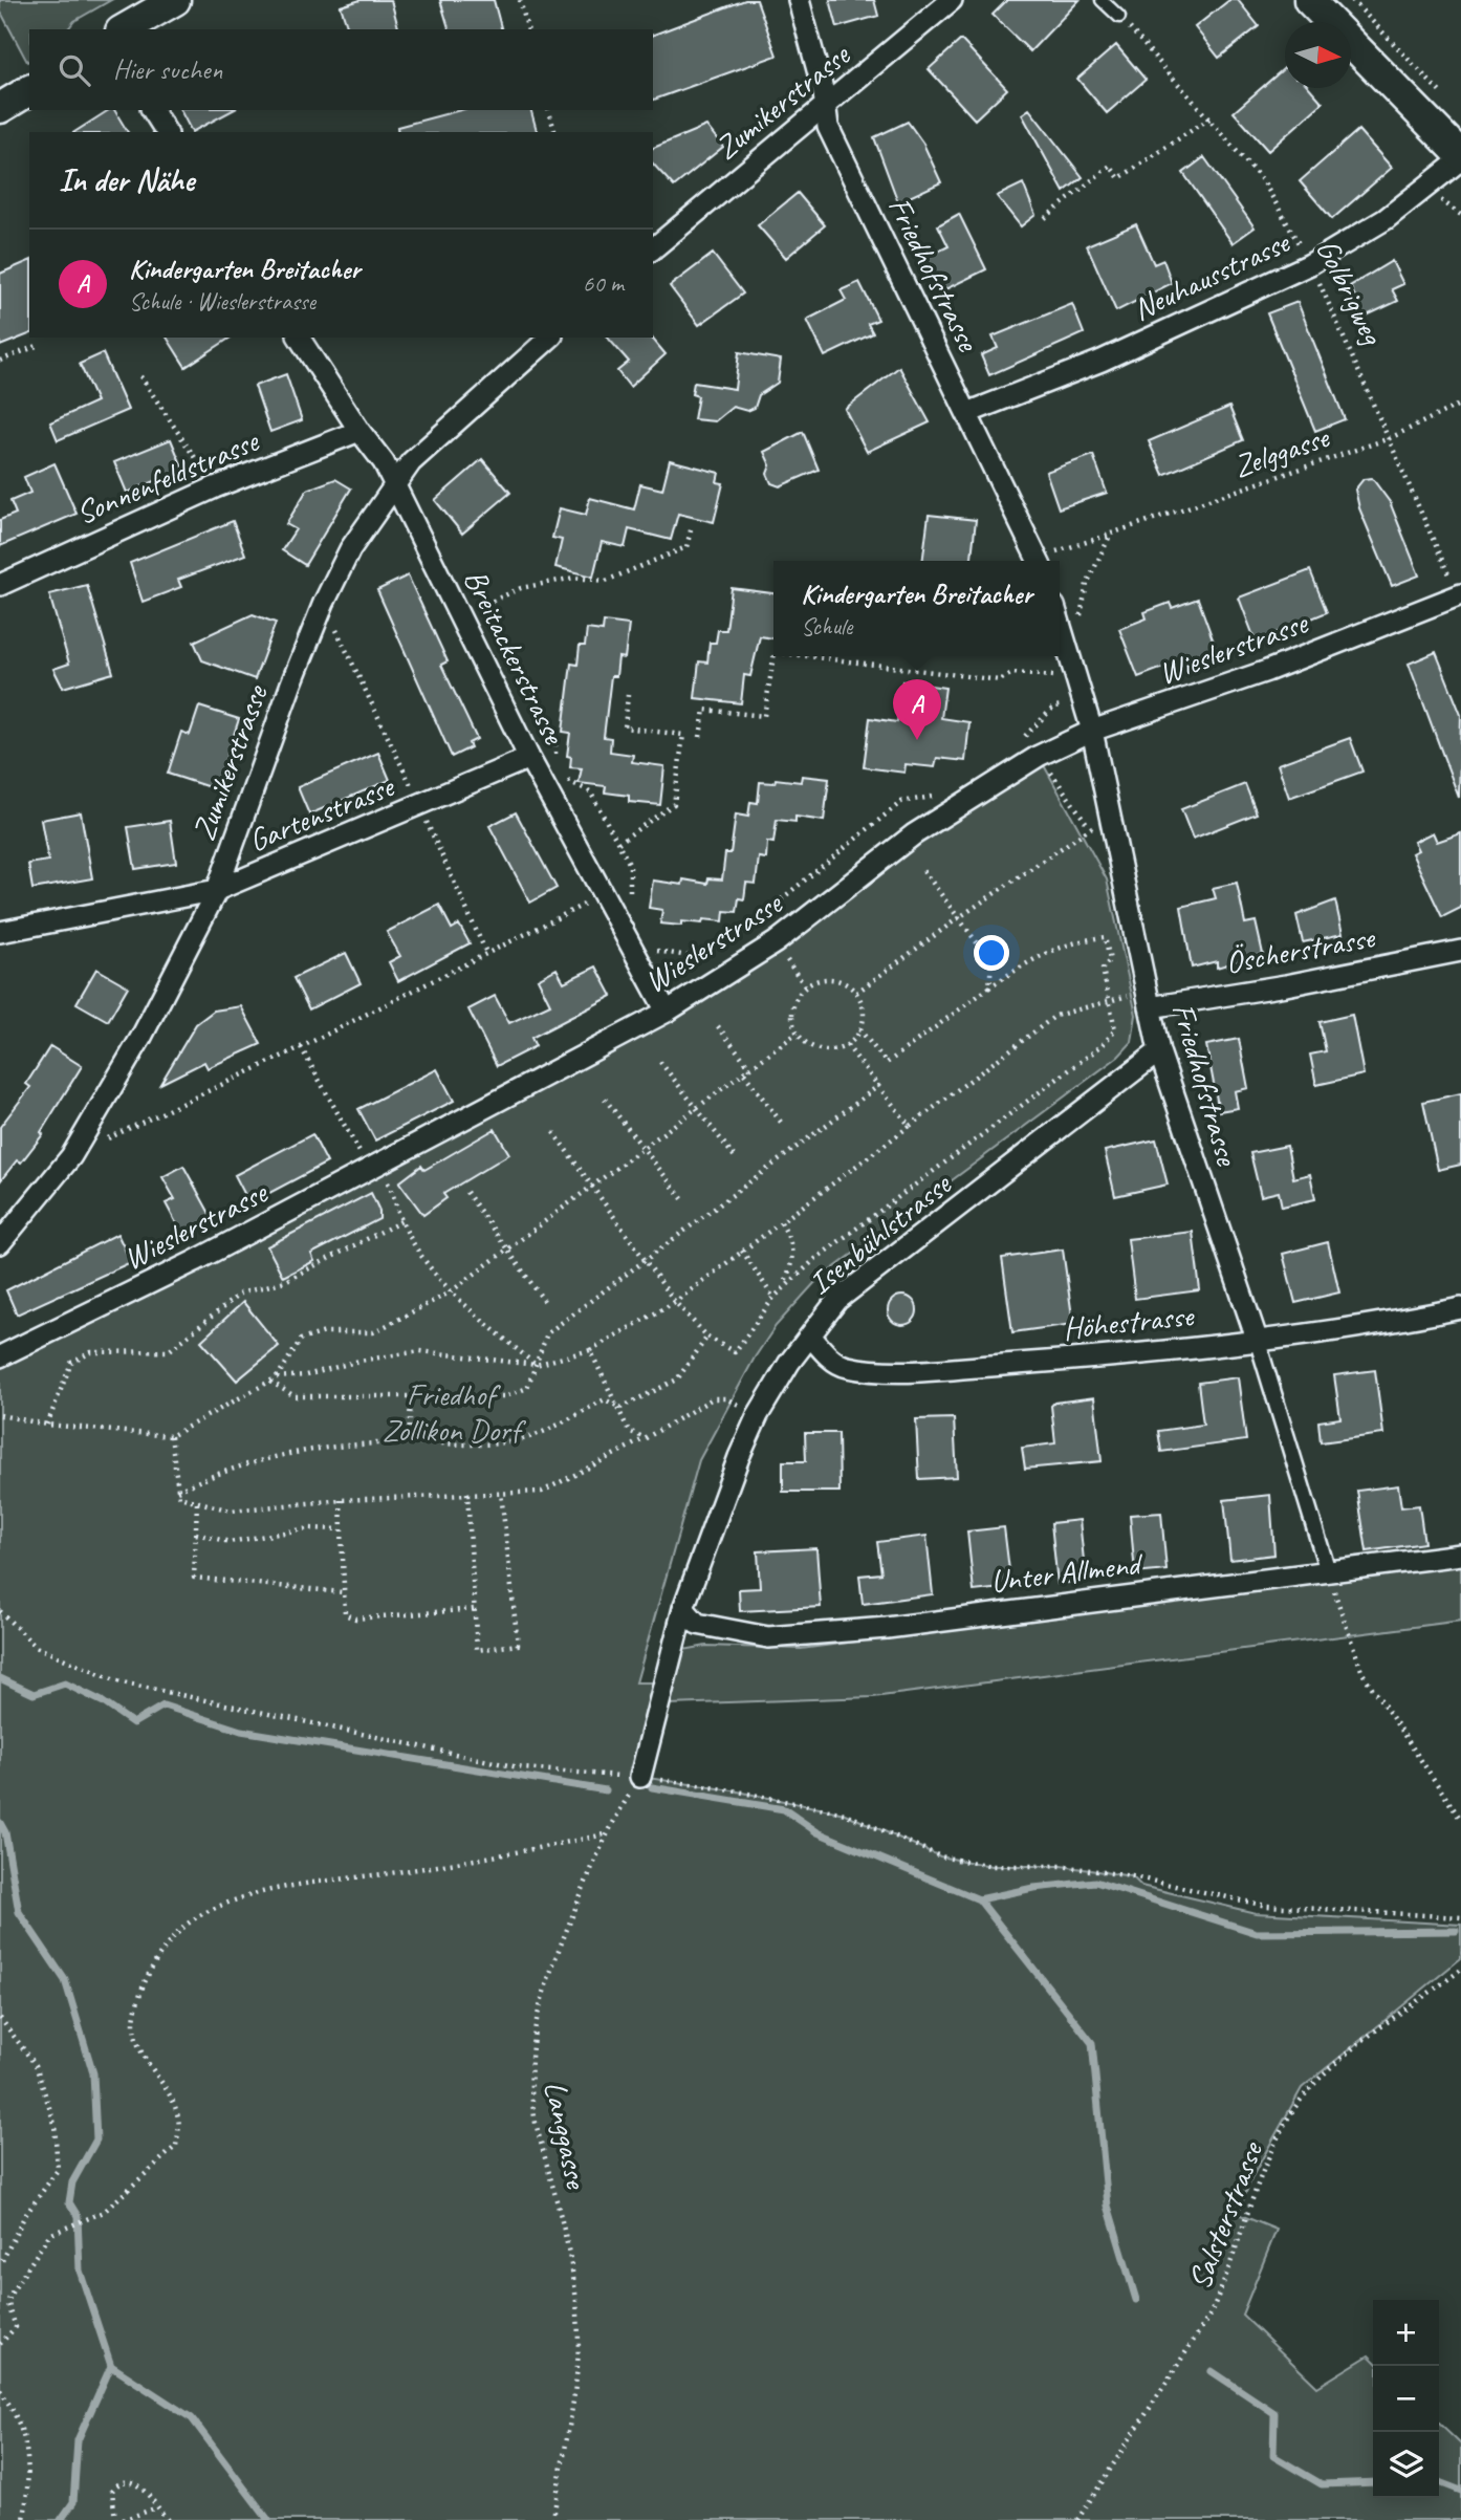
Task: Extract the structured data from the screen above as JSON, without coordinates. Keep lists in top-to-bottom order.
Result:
{
  "streets": {
    "street": [
      "Zumikerstrasse",
      "Friedhofstrasse",
      "Neuhausstrasse",
      "Sonnenfeldstrasse",
      "Wieslerstrasse",
      "Breitackerstrasse",
      "Gartenstrasse",
      "Öscherstrasse",
      "Isenbühlstrasse",
      "Höhestrasse",
      "Unter Allmend"
    ],
    "path": [
      "Golbrigweg",
      "Zelggasse",
      "Langgasse",
      "Salsterstrasse"
    ]
  },
  "crossings": [
    ["Zumikerstrasse", "Friedhofstrasse"],
    ["Zumikerstrasse", "Breitackerstrasse"],
    ["Zumikerstrasse", "Gartenstrasse"],
    ["Friedhofstrasse", "Neuhausstrasse"],
    ["Friedhofstrasse", "Zelggasse"],
    ["Friedhofstrasse", "Wieslerstrasse"],
    ["Friedhofstrasse", "Öscherstrasse"],
    ["Friedhofstrasse", "Isenbühlstrasse"],
    ["Friedhofstrasse", "Höhestrasse"],
    ["Friedhofstrasse", "Unter Allmend"],
    ["Neuhausstrasse", "Golbrigweg"],
    ["Golbrigweg", "Zelggasse"],
    ["Golbrigweg", "Wieslerstrasse"],
    ["Sonnenfeldstrasse", "Breitackerstrasse"],
    ["Wieslerstrasse", "Breitackerstrasse"],
    ["Breitackerstrasse", "Gartenstrasse"],
    ["Isenbühlstrasse", "Höhestrasse"],
    ["Isenbühlstrasse", "Unter Allmend"],
    ["Isenbühlstrasse", "Langgasse"]
  ],
  "parks": ["Friedhof Zollikon Dorf"],
  "north": "right",
  "page": {
    "search": "Hier suchen",
    "heading": "In der Nähe",
    "list": [
      {
        "mark": "A",
        "name": "Kindergarten Breitacher",
        "note": "Schule · Wieslerstrasse",
        "value": "60 m"
      }
    ],
    "popup": ["Kindergarten Breitacher", "Schule"],
    "pins": "A",
    "map_buttons": ["+", "−"]
  }
}
